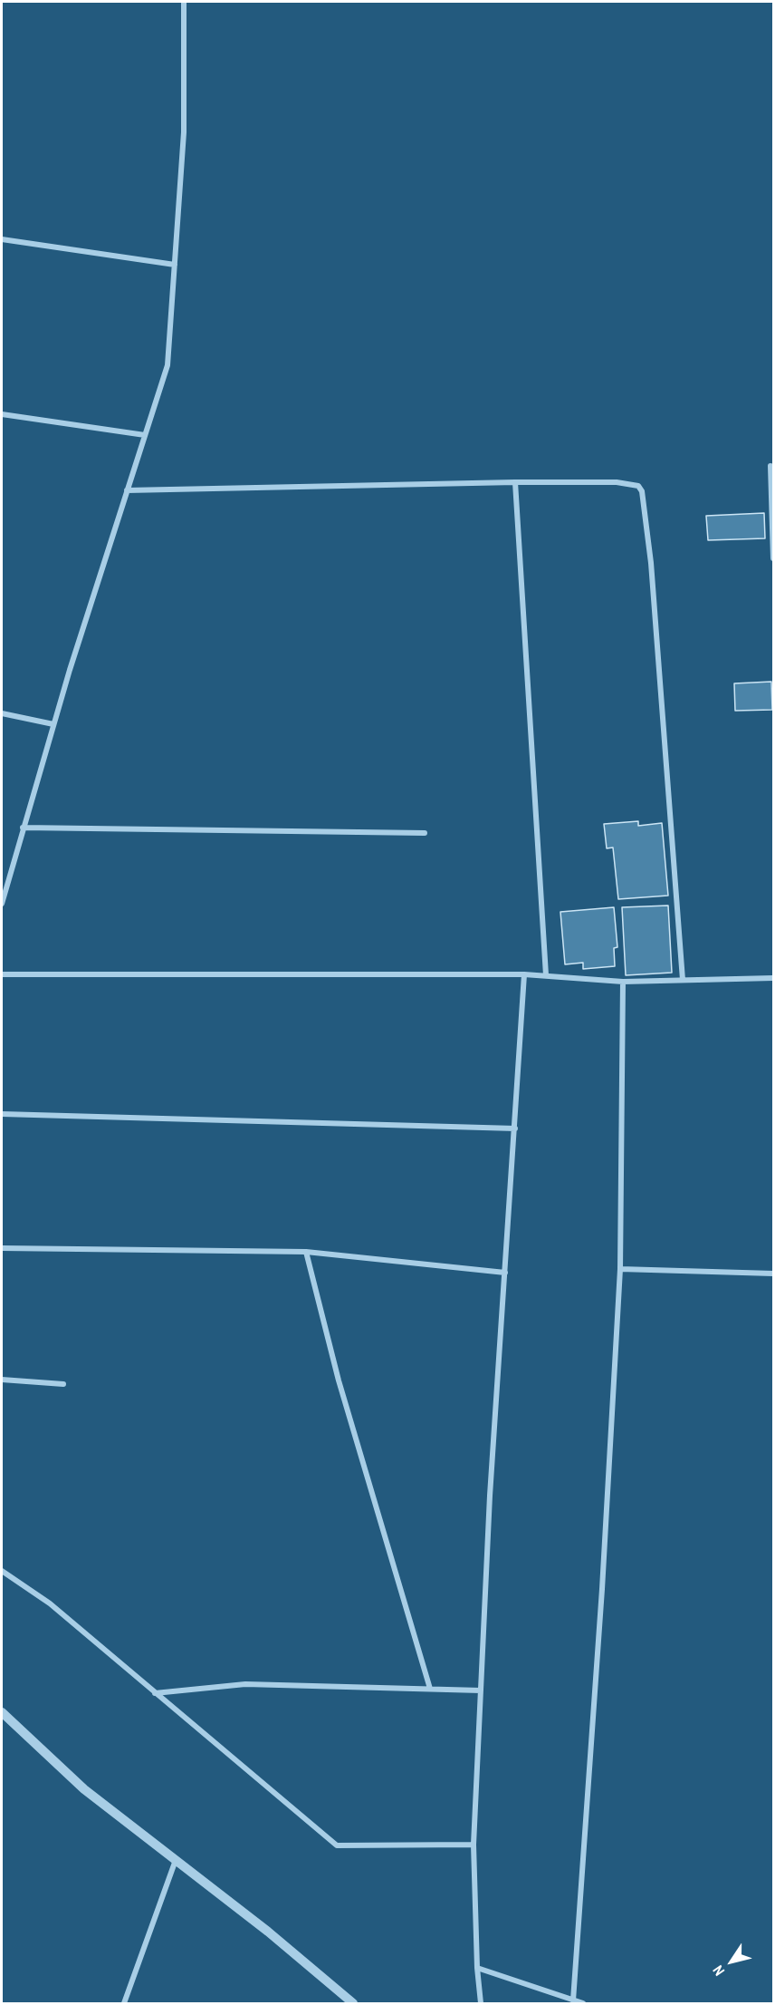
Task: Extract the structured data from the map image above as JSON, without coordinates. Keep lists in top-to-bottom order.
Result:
{
  "north": "bottom left"
}
